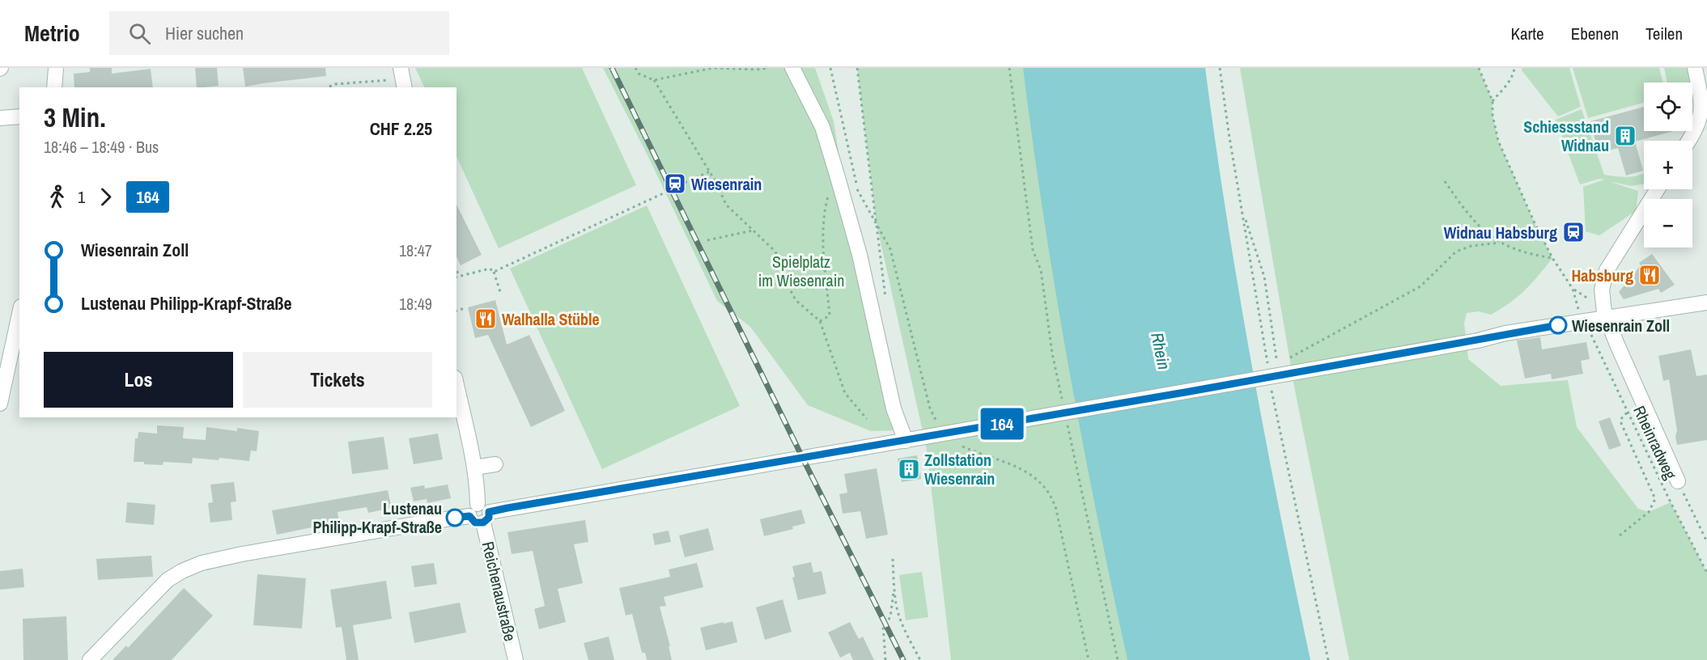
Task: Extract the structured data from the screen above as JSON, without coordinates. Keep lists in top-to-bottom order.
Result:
{
  "streets": {
    "street": ["Reichenaustraße"],
    "path": ["Rheinradweg"]
  },
  "water": ["Rhein"],
  "parks": ["Spielplatz im Wiesenrain"],
  "places": {
    "building": ["Schiessstand Widnau", "Zollstation Wiesenrain"],
    "station": ["Wiesenrain", "Widnau Habsburg"],
    "restaurant": ["Habsburg", "Walhalla Stüble"],
    "other": ["Wiesenrain Zoll", "Lustenau Philipp-Krapf-Straße"]
  },
  "lines": ["bus line 164"],
  "page": {
    "header": "Metrio",
    "search": "Hier suchen",
    "nav": ["Karte", "Ebenen", "Teilen"],
    "on_map": "164",
    "map_buttons": ["+", "−"],
    "heading": ["3 Min.", "18:46 – 18:49 · Bus", "CHF 2.25"],
    "legs": ["1", "164"],
    "list": [
      {
        "name": "Wiesenrain Zoll",
        "value": "18:47"
      },
      {
        "name": "Lustenau Philipp-Krapf-Straße",
        "value": "18:49"
      }
    ],
    "buttons": ["Los", "Tickets"]
  }
}
